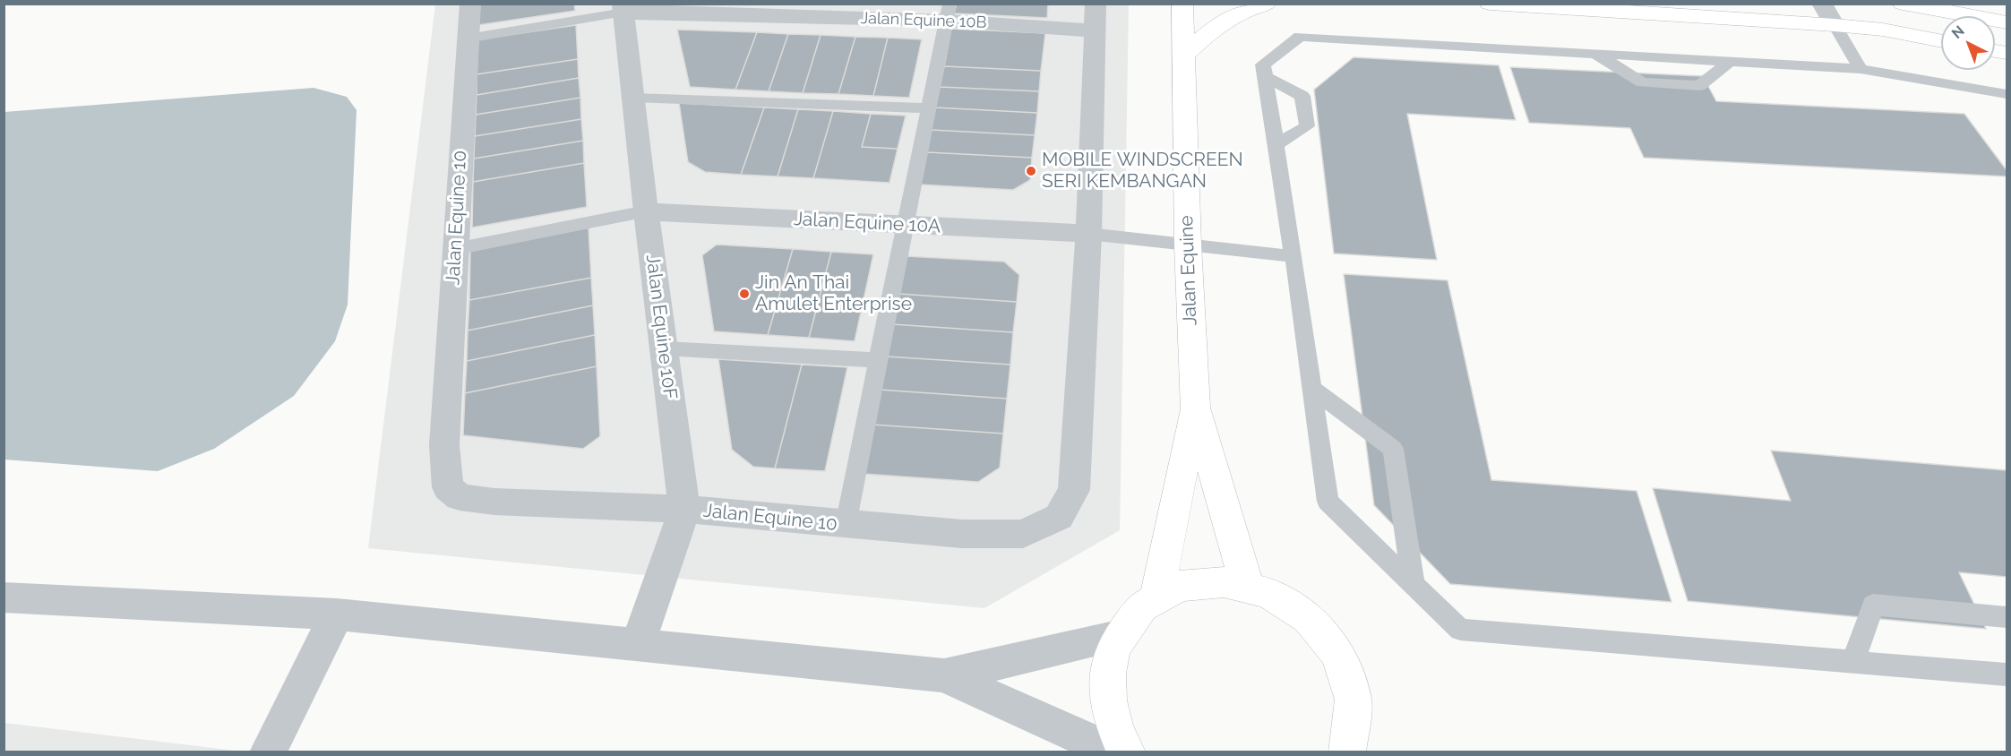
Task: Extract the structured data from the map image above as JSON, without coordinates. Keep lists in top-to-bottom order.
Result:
{
  "streets": {
    "street": [
      "Jalan Equine 10B",
      "Jalan Equine 10",
      "Jalan Equine 10A",
      "Jalan Equine",
      "Jalan Equine 10F"
    ]
  },
  "crossings": [
    ["Jalan Equine 10B", "Jalan Equine 10"],
    ["Jalan Equine 10B", "Jalan Equine 10F"],
    ["Jalan Equine 10", "Jalan Equine 10A"],
    ["Jalan Equine 10", "Jalan Equine 10F"],
    ["Jalan Equine 10A", "Jalan Equine 10F"]
  ],
  "places": ["MOBILE WINDSCREEN SERI KEMBANGAN", "Jin An Thai Amulet Enterprise"],
  "north": "top left"
}
